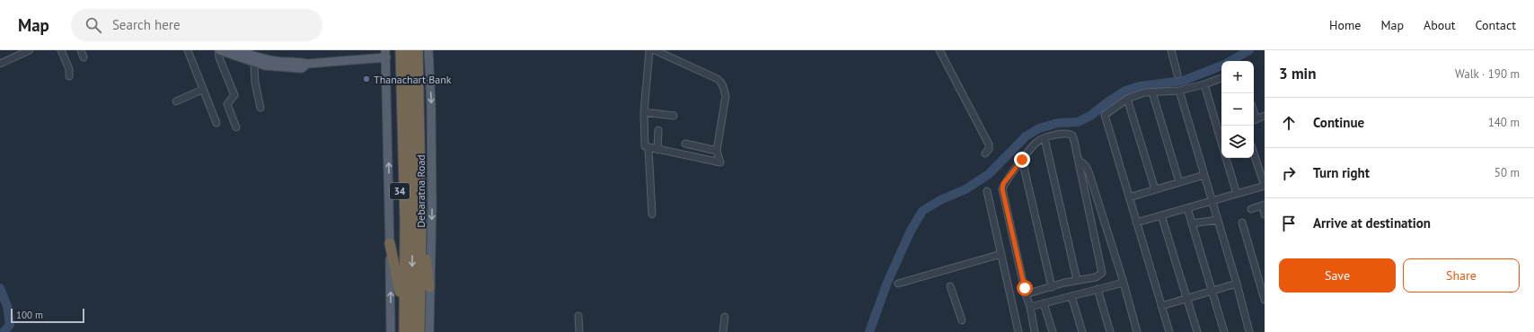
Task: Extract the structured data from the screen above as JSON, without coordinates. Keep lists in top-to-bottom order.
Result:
{
  "streets": {
    "highway": ["34", "Debaratna Road"]
  },
  "places": ["Thanachart Bank"],
  "scale_bar": "100 m",
  "page": {
    "header": "Map",
    "search": "Search here",
    "nav": [
      "Home",
      "Map",
      "About",
      "Contact"
    ],
    "heading": ["3 min", "Walk · 190 m"],
    "map_buttons": ["+", "−"],
    "list": [
      ["Continue", "140 m"],
      ["Turn right", "50 m"],
      "Arrive at destination"
    ],
    "buttons": ["Save", "Share"],
    "scale": "100 m"
  }
}
